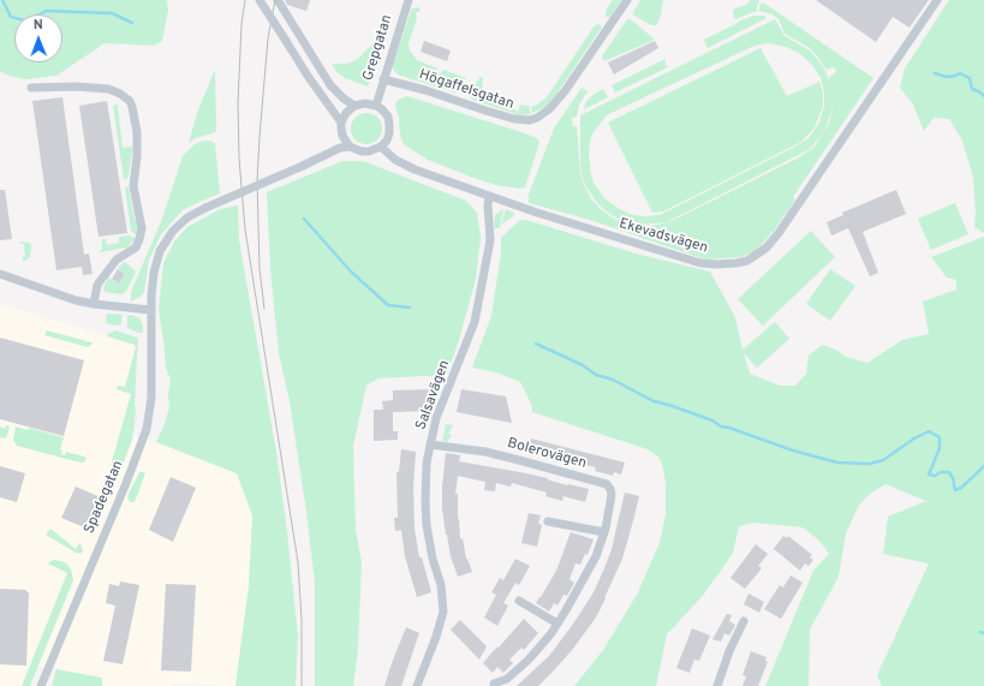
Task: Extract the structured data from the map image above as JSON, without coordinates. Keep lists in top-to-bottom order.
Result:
{
  "streets": {
    "street": [
      "Grepgatan",
      "Högaffelsgatan",
      "Ekevadsvägen",
      "Salsavägen",
      "Bolerovägen",
      "Spadegatan"
    ]
  },
  "crossings": [
    ["Grepgatan", "Högaffelsgatan"],
    ["Grepgatan", "Ekevadsvägen"],
    ["Grepgatan", "Spadegatan"],
    ["Ekevadsvägen", "Salsavägen"],
    ["Ekevadsvägen", "Spadegatan"],
    ["Salsavägen", "Bolerovägen"]
  ],
  "north": "top"
}
